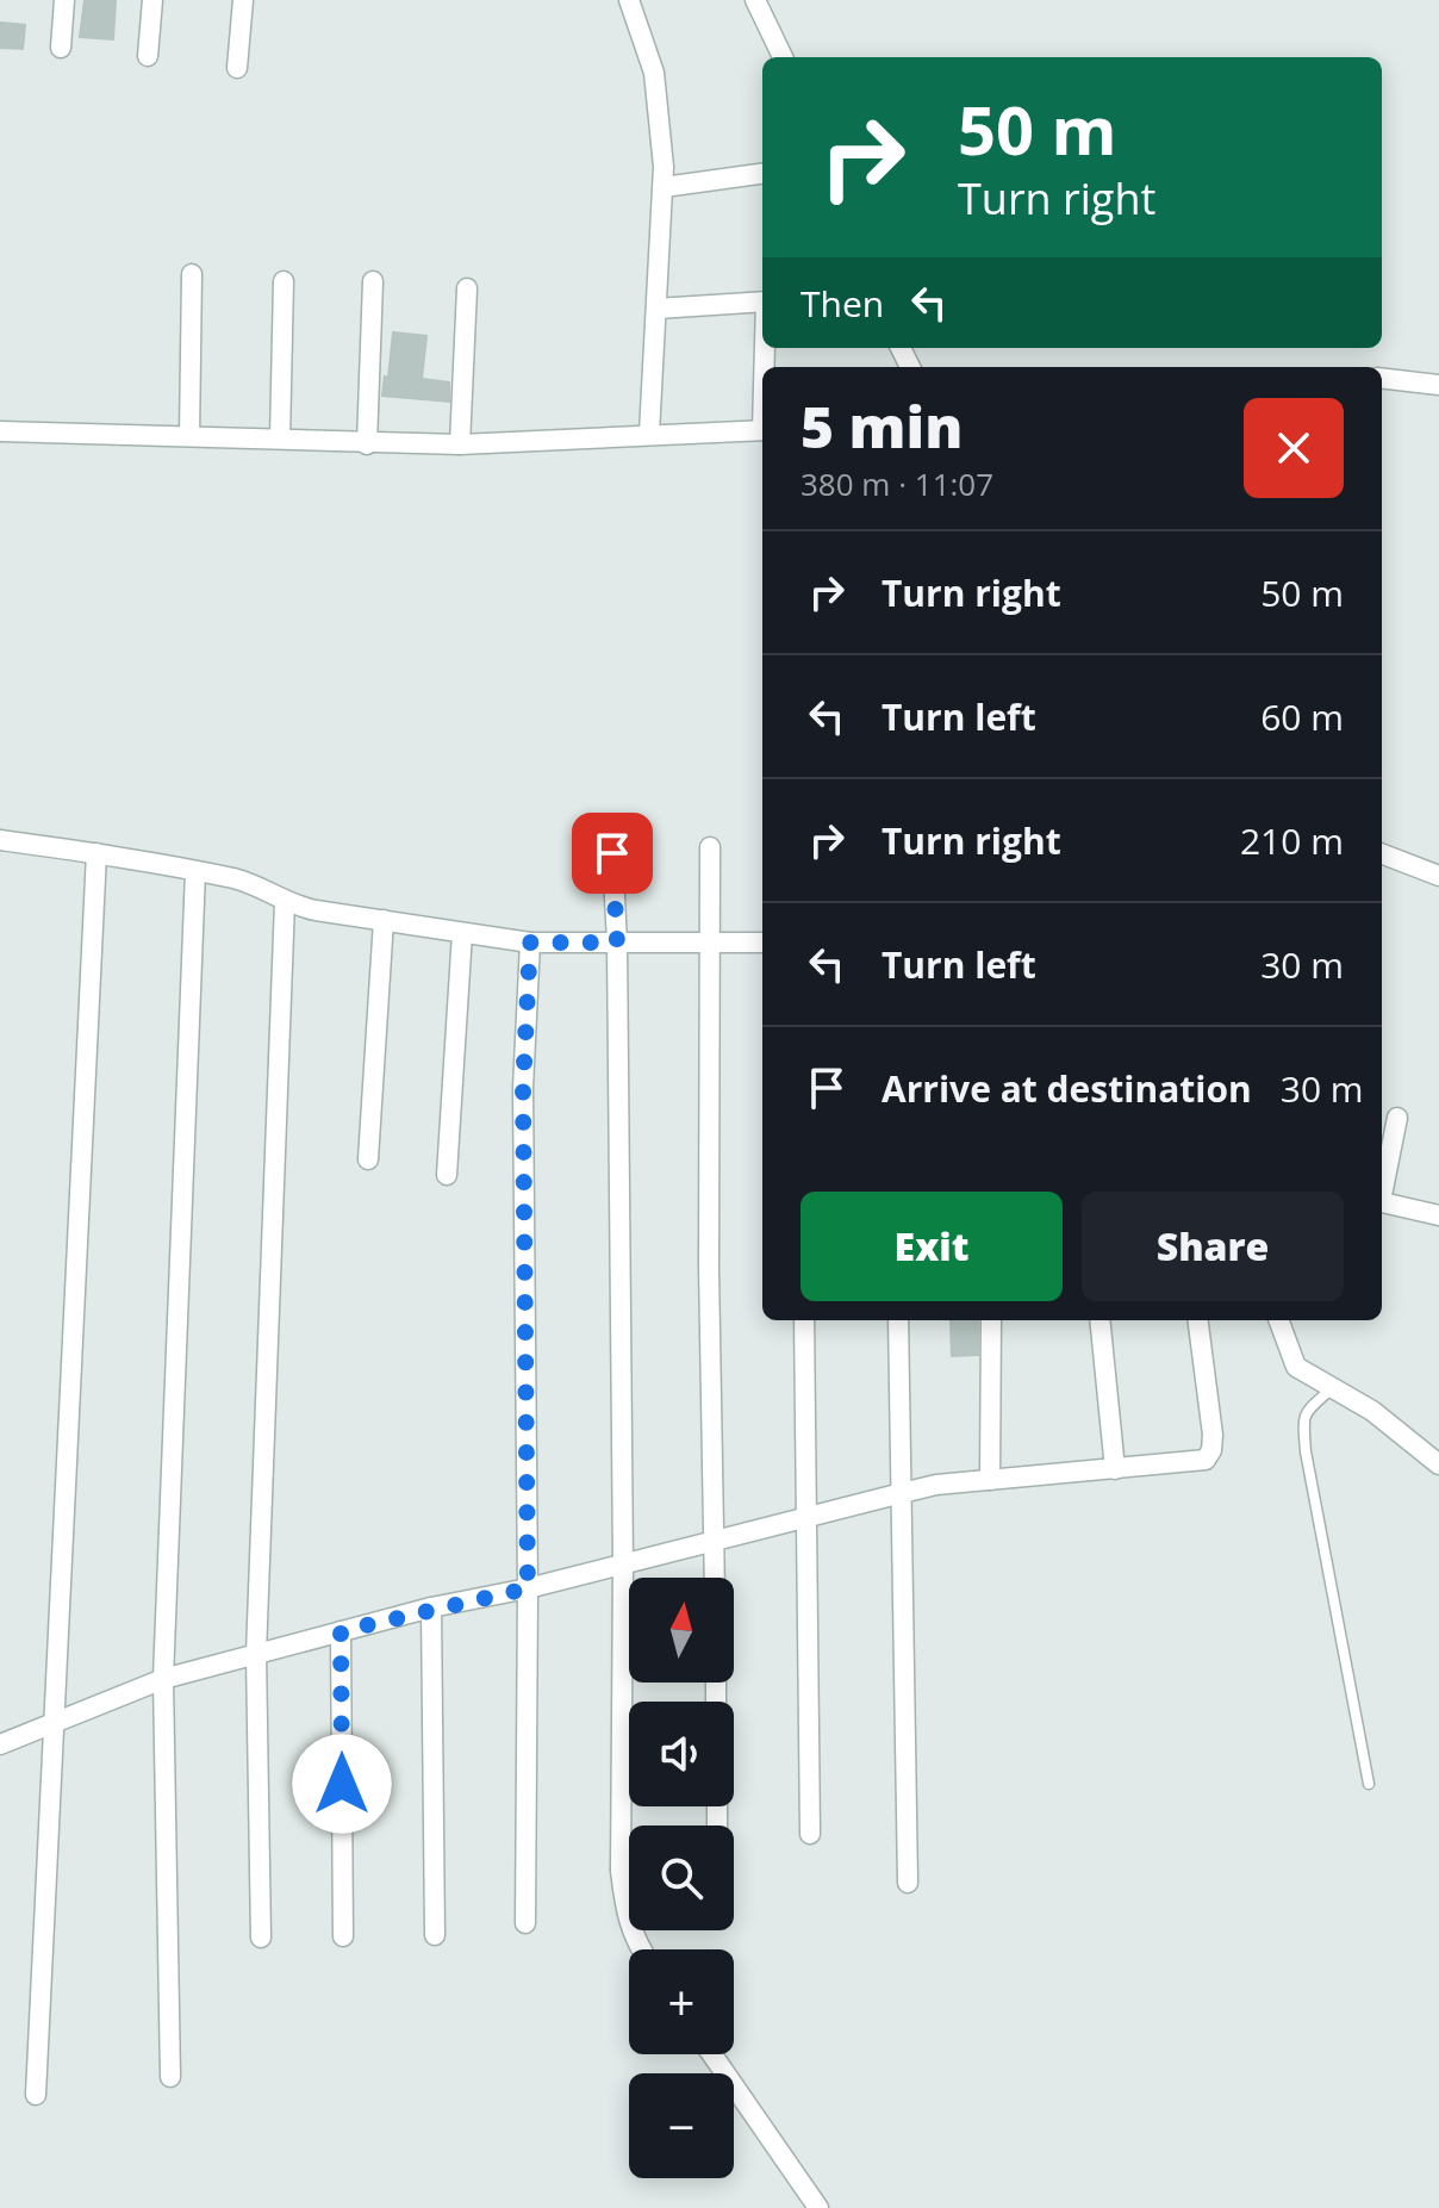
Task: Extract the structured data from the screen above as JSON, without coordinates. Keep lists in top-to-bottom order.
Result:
{
  "north": "top",
  "page": {
    "turn": ["50 m", "Turn right"],
    "then": "Then",
    "heading": ["5 min", "380 m · 11:07"],
    "list": [
      {
        "name": "Turn right",
        "value": "50 m"
      },
      {
        "name": "Turn left",
        "value": "60 m"
      },
      {
        "name": "Turn right",
        "value": "210 m"
      },
      {
        "name": "Turn left",
        "value": "30 m"
      },
      {
        "name": "Arrive at destination",
        "value": "30 m"
      }
    ],
    "buttons": ["Exit", "Share"],
    "map_buttons": ["+", "−"]
  }
}
